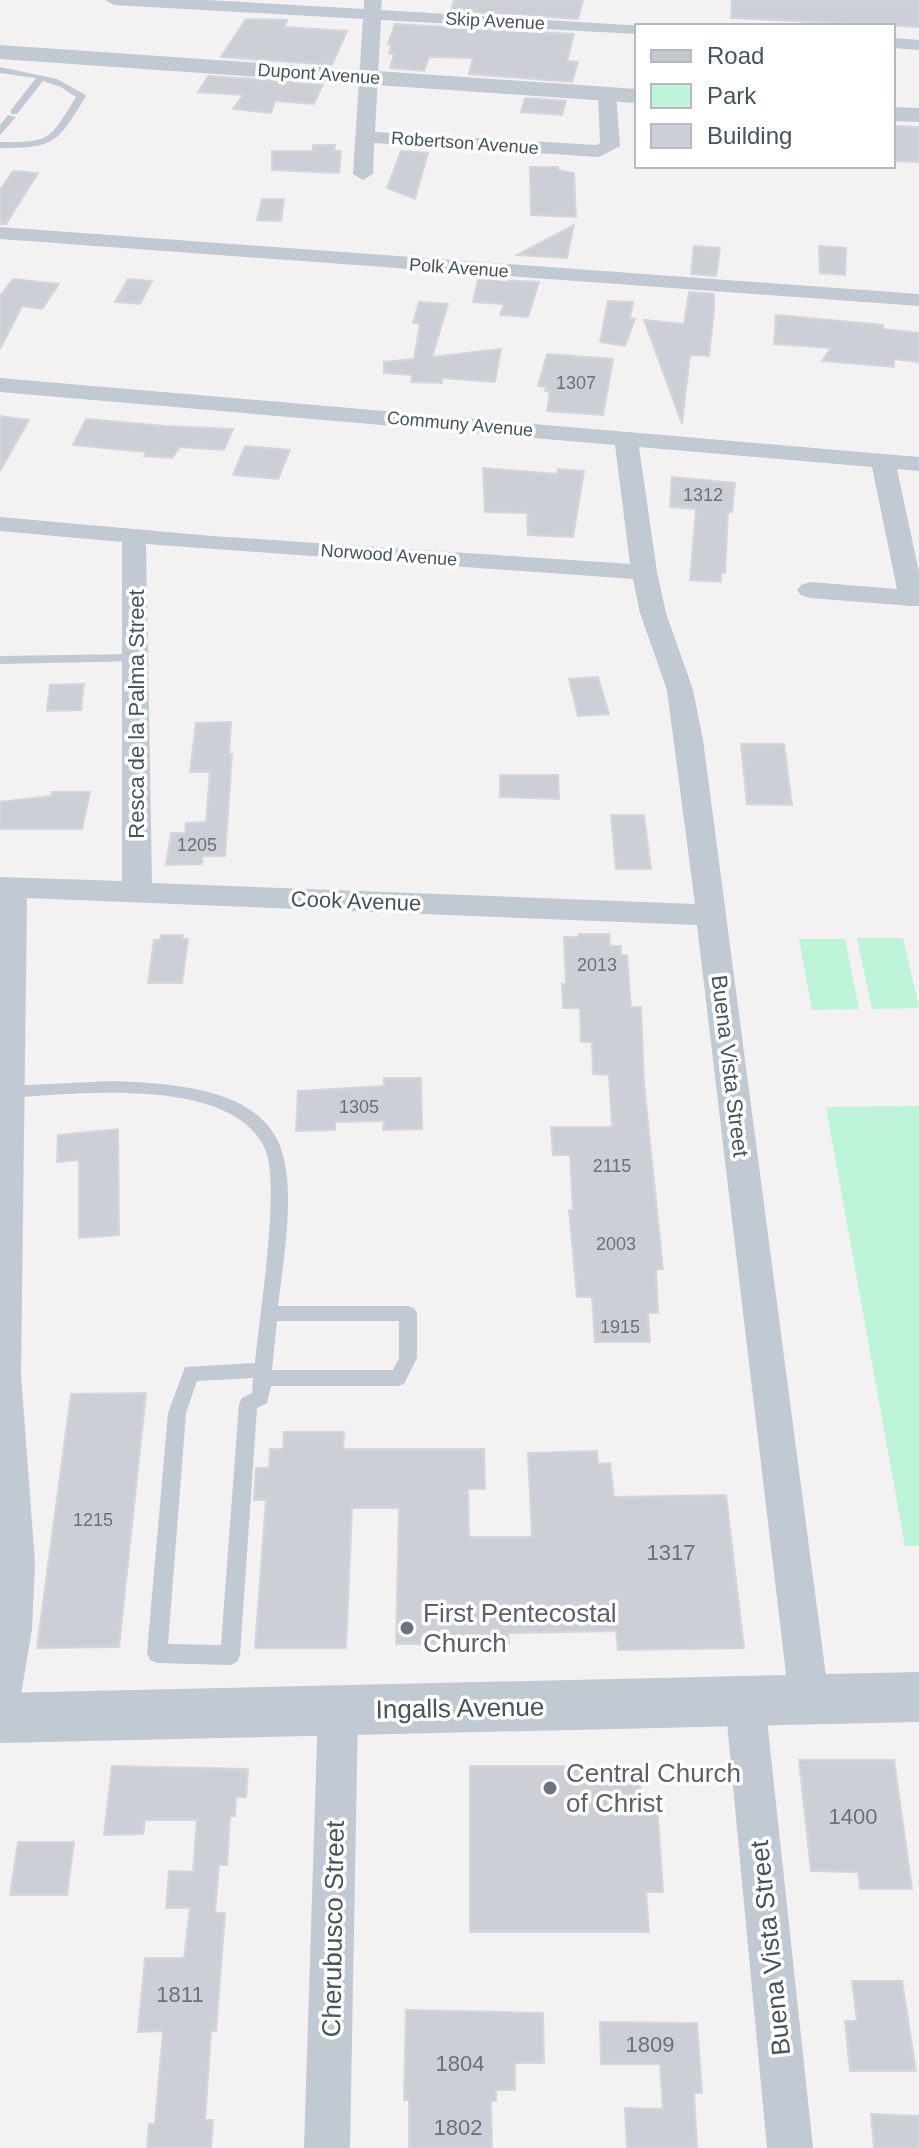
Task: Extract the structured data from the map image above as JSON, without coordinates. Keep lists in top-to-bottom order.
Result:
{
  "streets": {
    "street": [
      "Skip Avenue",
      "Dupont Avenue",
      "Robertson Avenue",
      "Polk Avenue",
      "Communy Avenue",
      "Norwood Avenue",
      "Resca de la Palma Street",
      "Cook Avenue",
      "Buena Vista Street",
      "Ingalls Avenue",
      "Cherubusco Street"
    ]
  },
  "crossings": [
    ["Dupont Avenue", "Robertson Avenue"],
    ["Communy Avenue", "Buena Vista Street"],
    ["Norwood Avenue", "Resca de la Palma Street"],
    ["Norwood Avenue", "Buena Vista Street"],
    ["Resca de la Palma Street", "Cook Avenue"],
    ["Cook Avenue", "Buena Vista Street"],
    ["Buena Vista Street", "Ingalls Avenue"],
    ["Ingalls Avenue", "Cherubusco Street"]
  ],
  "places": ["First Pentecostal Church", "Central Church of Christ"],
  "house_numbers": [
    "1307",
    "1312",
    "1205",
    "2013",
    "1305",
    "2115",
    "2003",
    "1915",
    "1215",
    "1317",
    "1400",
    "1811",
    "1809",
    "1804",
    "1802"
  ],
  "legend": ["Road", "Park", "Building"]
}
